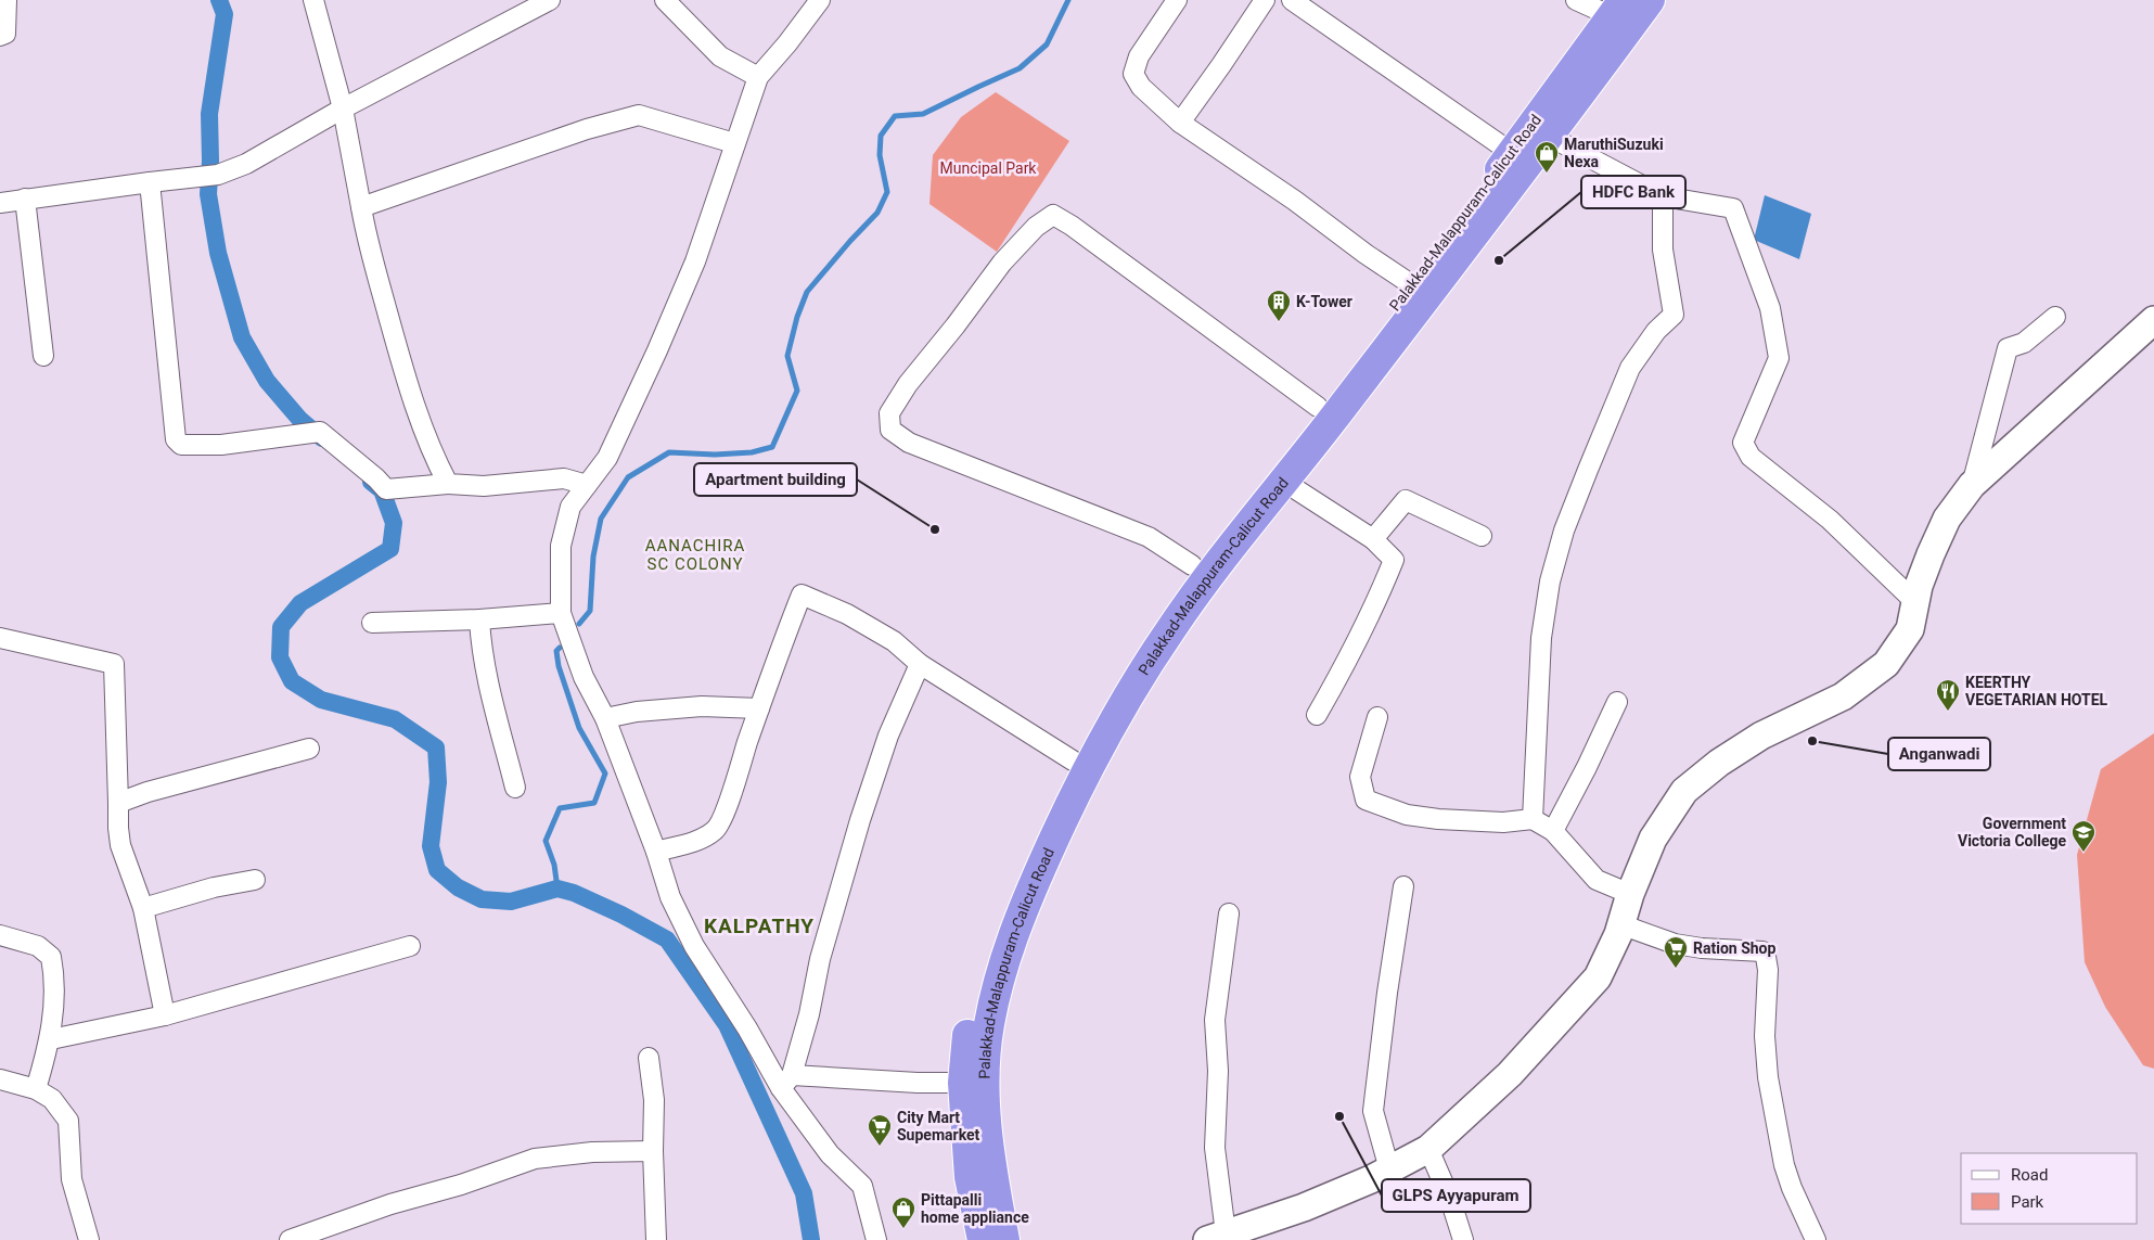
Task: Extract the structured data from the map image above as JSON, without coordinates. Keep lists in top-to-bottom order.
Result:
{
  "streets": {
    "highway": ["Palakkad-Malappuram-Calicut Road"]
  },
  "districts": ["AANACHIRA SC COLONY", "KALPATHY"],
  "parks": ["Muncipal Park"],
  "places": {
    "shop": ["MaruthiSuzuki Nexa", "Pittapalli home appliance"],
    "other": [
      "HDFC Bank",
      "Apartment building",
      "Anganwadi",
      "GLPS Ayyapuram"
    ],
    "building": ["K-Tower"],
    "restaurant": ["KEERTHY VEGETARIAN HOTEL"],
    "school or university": ["Government Victoria College"],
    "supermarket": ["Ration Shop", "City Mart Supemarket"]
  },
  "legend": ["Road", "Park"]
}
